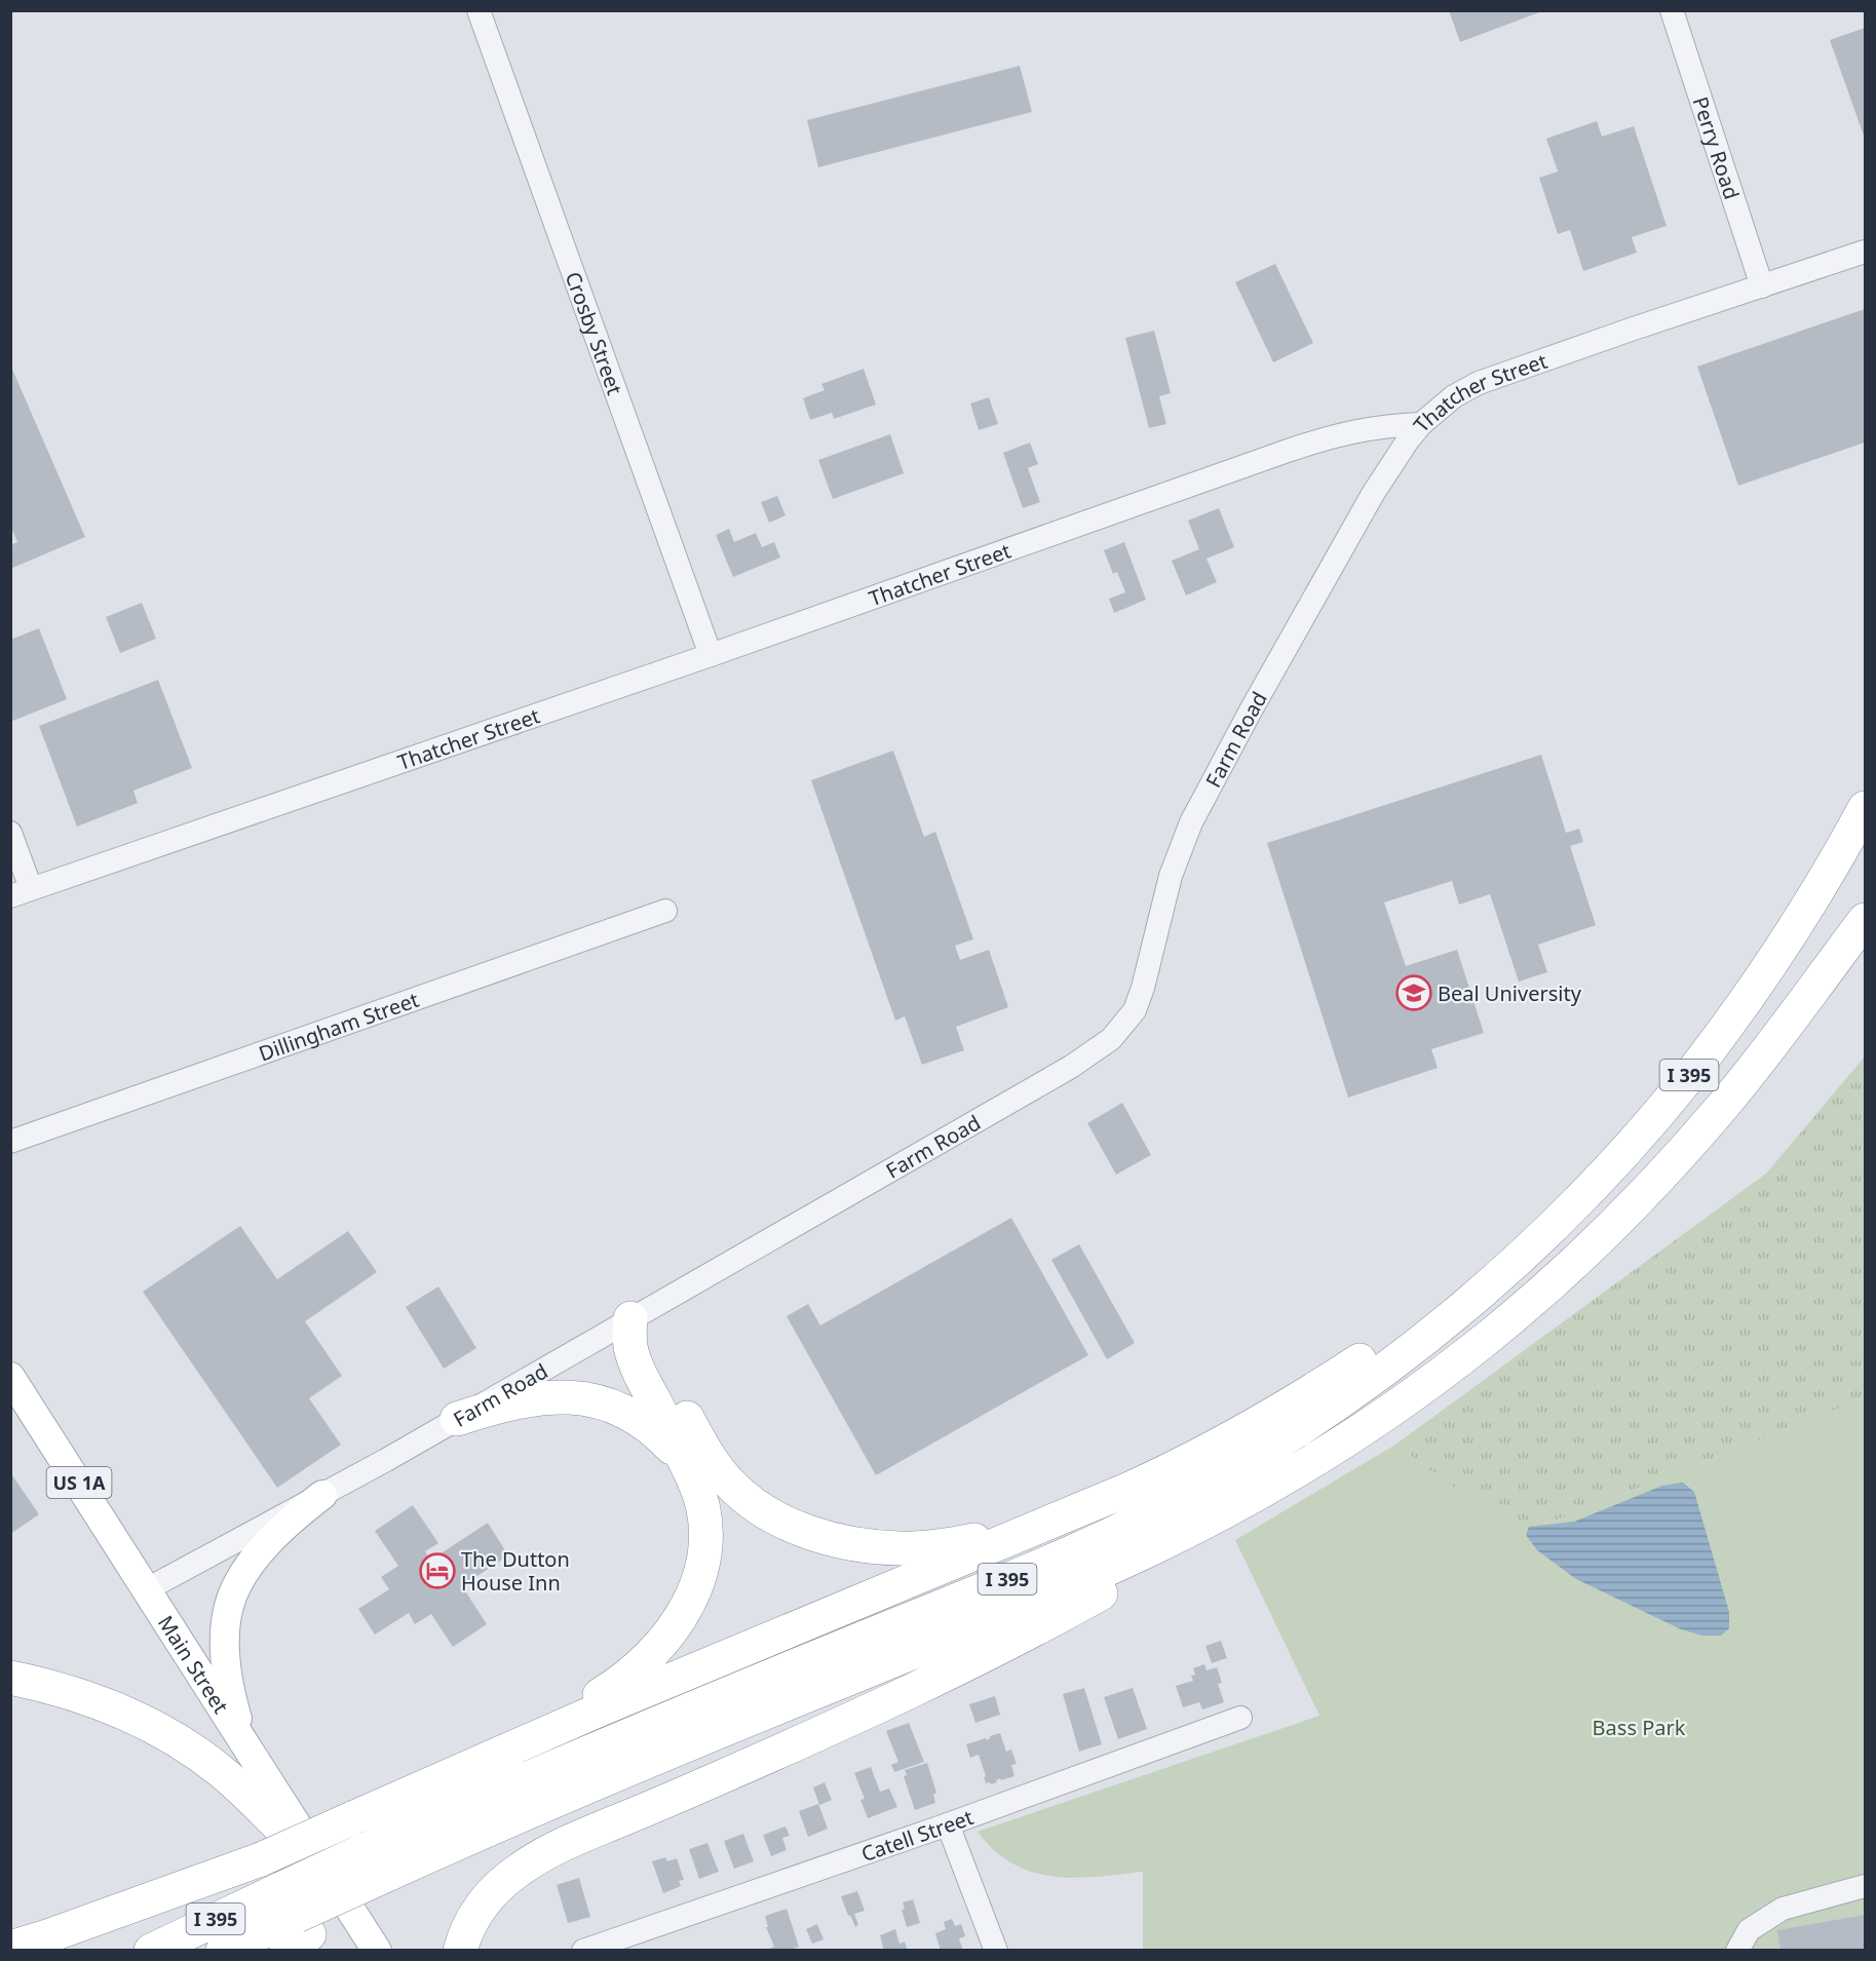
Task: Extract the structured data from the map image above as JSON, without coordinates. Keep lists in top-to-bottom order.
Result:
{
  "streets": {
    "highway": ["I 395"],
    "main road": ["US 1A", "Main Street"],
    "street": [
      "Perry Road",
      "Crosby Street",
      "Thatcher Street",
      "Farm Road",
      "Dillingham Street",
      "Catell Street"
    ]
  },
  "crossings": [
    ["Perry Road", "Thatcher Street"],
    ["Crosby Street", "Thatcher Street"],
    ["Thatcher Street", "Farm Road"],
    ["Farm Road", "Main Street"]
  ],
  "parks": ["Bass Park"],
  "places": {
    "school or university": ["Beal University"],
    "hotel": ["The Dutton House Inn"]
  }
}
